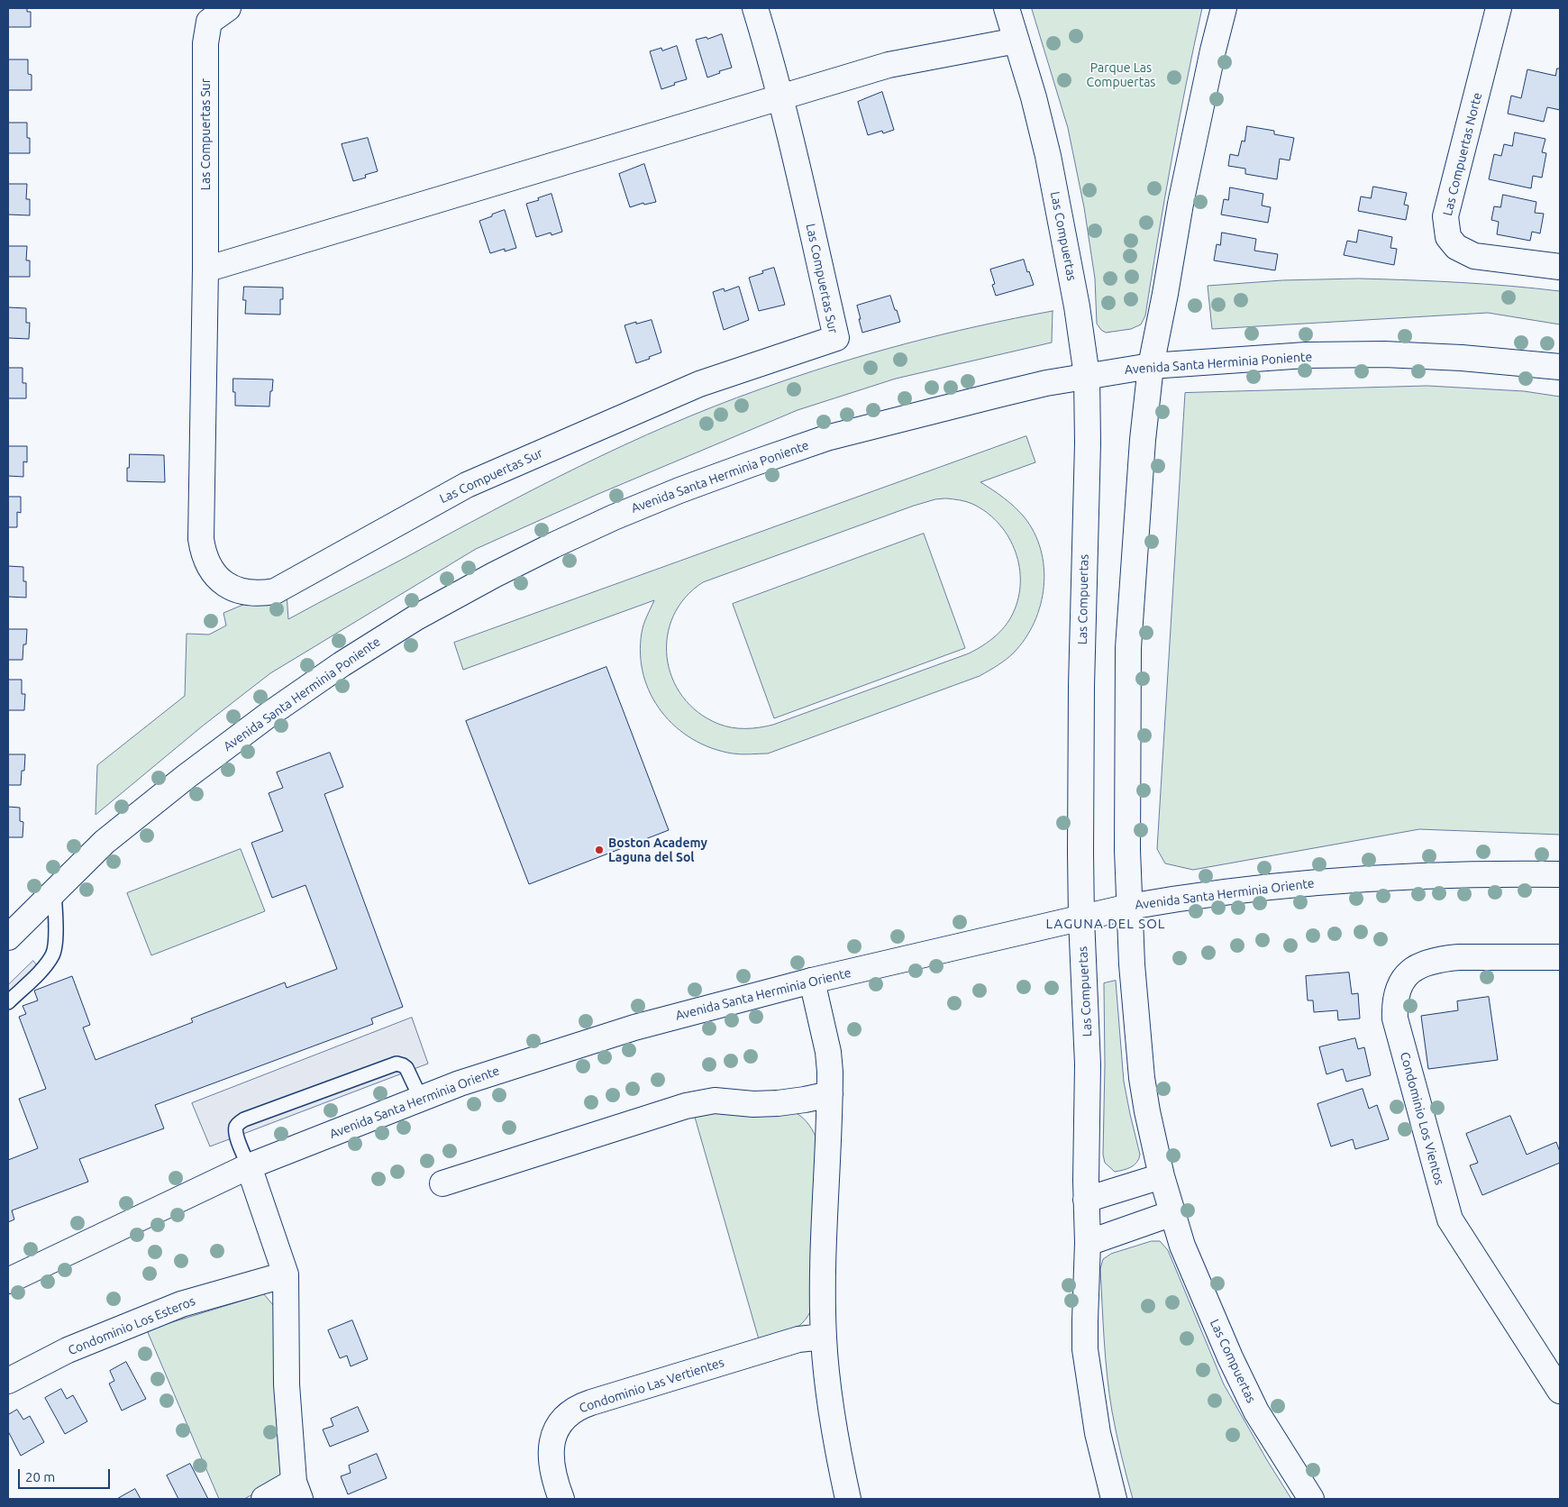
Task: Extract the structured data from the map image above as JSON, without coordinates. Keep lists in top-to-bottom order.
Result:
{
  "streets": {
    "street": [
      "Las Compuertas Sur",
      "Las Compuertas Norte",
      "Las Compuertas",
      "Avenida Santa Herminia Poniente",
      "Avenida Santa Herminia Oriente",
      "Condominio Los Vientos",
      "Condominio Los Esteros",
      "Condominio Las Vertientes"
    ]
  },
  "crossings": [
    ["Las Compuertas", "Avenida Santa Herminia Poniente"],
    ["Las Compuertas", "Avenida Santa Herminia Oriente"]
  ],
  "districts": ["LAGUNA DEL SOL"],
  "parks": ["Parque Las Compuertas"],
  "places": ["Boston Academy Laguna del Sol"],
  "scale_bar": "20 m"
}
